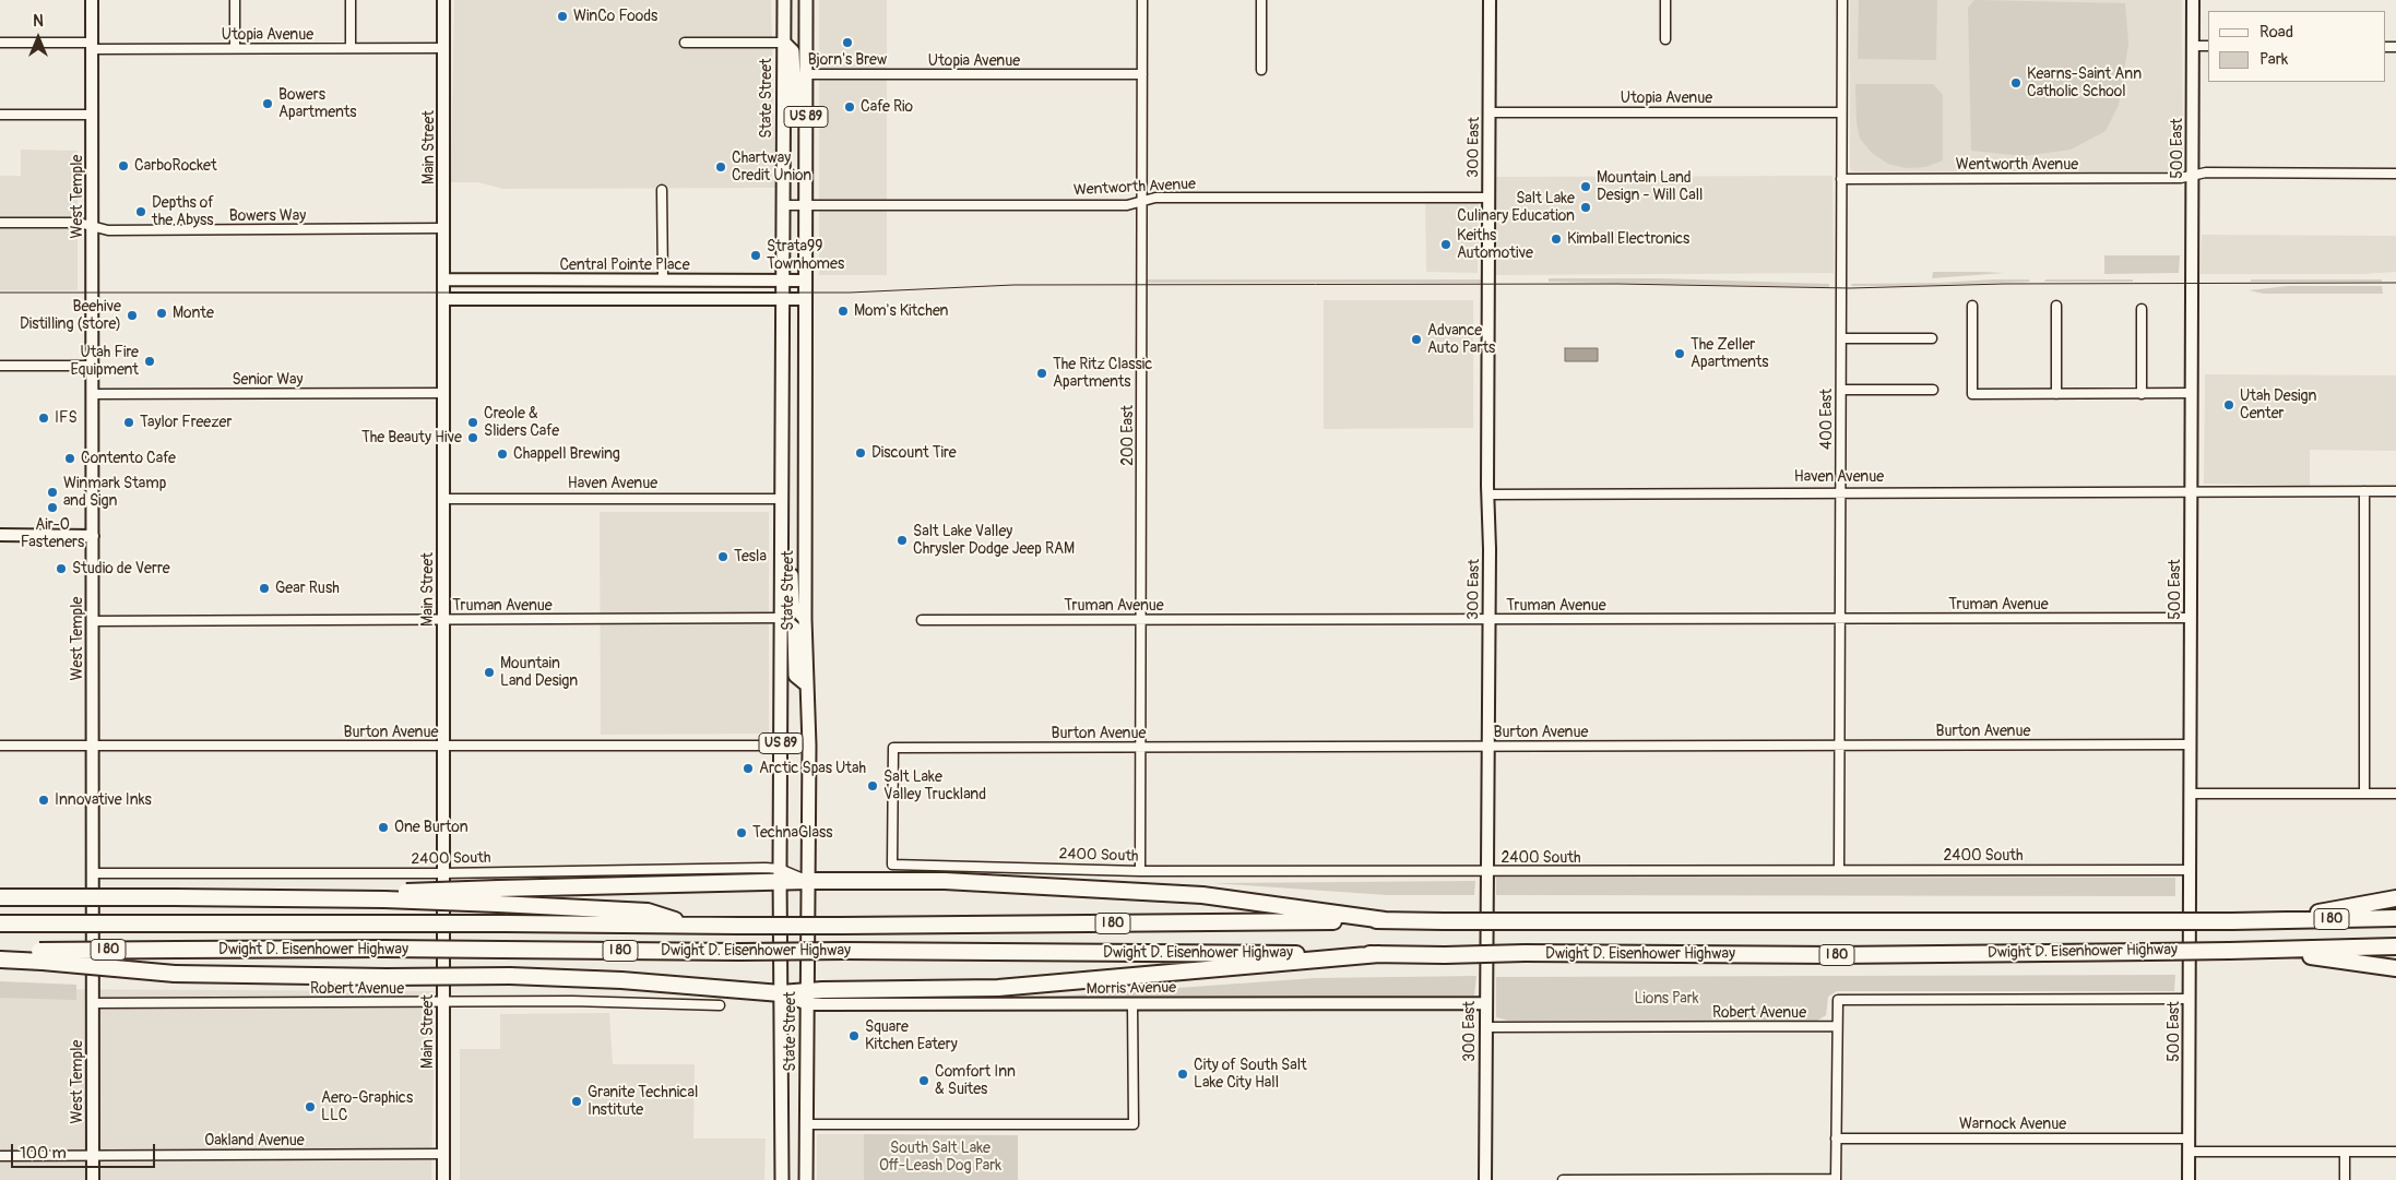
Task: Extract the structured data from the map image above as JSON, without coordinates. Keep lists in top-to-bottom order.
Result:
{
  "streets": {
    "highway": ["I 80", "Dwight D. Eisenhower Highway"],
    "main road": ["State Street", "US 89"],
    "street": [
      "Utopia Avenue",
      "Main Street",
      "300 East",
      "500 East",
      "Wentworth Avenue",
      "West Temple",
      "Bowers Way",
      "Central Pointe Place",
      "Senior Way",
      "400 East",
      "200 East",
      "Haven Avenue",
      "Truman Avenue",
      "Burton Avenue",
      "2400 South",
      "Robert Avenue",
      "Morris Avenue",
      "Warnock Avenue",
      "Oakland Avenue"
    ]
  },
  "crossings": [
    ["Utopia Avenue", "State Street"],
    ["Utopia Avenue", "Main Street"],
    ["Utopia Avenue", "300 East"],
    ["Utopia Avenue", "West Temple"],
    ["Utopia Avenue", "400 East"],
    ["Utopia Avenue", "200 East"],
    ["State Street", "Wentworth Avenue"],
    ["State Street", "Central Pointe Place"],
    ["State Street", "Haven Avenue"],
    ["State Street", "Truman Avenue"],
    ["State Street", "Burton Avenue"],
    ["State Street", "2400 South"],
    ["State Street", "Morris Avenue"],
    ["Main Street", "Bowers Way"],
    ["Main Street", "Central Pointe Place"],
    ["Main Street", "Senior Way"],
    ["Main Street", "Haven Avenue"],
    ["Main Street", "Truman Avenue"],
    ["Main Street", "Burton Avenue"],
    ["Main Street", "2400 South"],
    ["Main Street", "Robert Avenue"],
    ["Main Street", "Oakland Avenue"],
    ["300 East", "Wentworth Avenue"],
    ["300 East", "Haven Avenue"],
    ["300 East", "Truman Avenue"],
    ["300 East", "Burton Avenue"],
    ["300 East", "2400 South"],
    ["300 East", "Robert Avenue"],
    ["300 East", "Morris Avenue"],
    ["500 East", "Wentworth Avenue"],
    ["500 East", "Haven Avenue"],
    ["500 East", "Truman Avenue"],
    ["500 East", "Burton Avenue"],
    ["500 East", "2400 South"],
    ["500 East", "Warnock Avenue"],
    ["Wentworth Avenue", "400 East"],
    ["Wentworth Avenue", "200 East"],
    ["West Temple", "Bowers Way"],
    ["West Temple", "Senior Way"],
    ["West Temple", "Truman Avenue"],
    ["West Temple", "Burton Avenue"],
    ["West Temple", "2400 South"],
    ["West Temple", "Robert Avenue"],
    ["West Temple", "Oakland Avenue"],
    ["400 East", "Haven Avenue"],
    ["400 East", "Truman Avenue"],
    ["400 East", "Burton Avenue"],
    ["400 East", "2400 South"],
    ["200 East", "Truman Avenue"],
    ["200 East", "Burton Avenue"],
    ["200 East", "2400 South"],
    ["Burton Avenue", "2400 South"]
  ],
  "parks": ["Lions Park", "South Salt Lake Off-Leash Dog Park"],
  "places": [
    "WinCo Foods",
    "Bjorn's Brew",
    "Kearns-Saint Ann Catholic School",
    "Bowers Apartments",
    "Cafe Rio",
    "CarboRocket",
    "Chartway Credit Union",
    "Mountain Land Design - Will Call",
    "Salt Lake Culinary Education",
    "Depths of the Abyss",
    "Kimball Electronics",
    "Keiths Automotive",
    "Strata99 Townhomes",
    "Mom's Kitchen",
    "Monte",
    "Beehive Distilling (store)",
    "Advance Auto Parts",
    "The Zeller Apartments",
    "Utah Fire Equipment",
    "The Ritz Classic Apartments",
    "Utah Design Center",
    "IFS",
    "Taylor Freezer",
    "Creole & Sliders Cafe",
    "The Beauty Hive",
    "Discount Tire",
    "Chappell Brewing",
    "Contento Cafe",
    "Winmark Stamp and Sign",
    "Air-O Fasteners",
    "Salt Lake Valley Chrysler Dodge Jeep RAM",
    "Tesla",
    "Studio de Verre",
    "Gear Rush",
    "Mountain Land Design",
    "Arctic Spas Utah",
    "Salt Lake Valley Truckland",
    "Innovative Inks",
    "One Burton",
    "TechnaGlass",
    "Square Kitchen Eatery",
    "City of South Salt Lake City Hall",
    "Comfort Inn & Suites",
    "Granite Technical Institute",
    "Aero-Graphics LLC"
  ],
  "legend": ["Road", "Park"],
  "scale_bar": "100 m",
  "north": "top"
}
